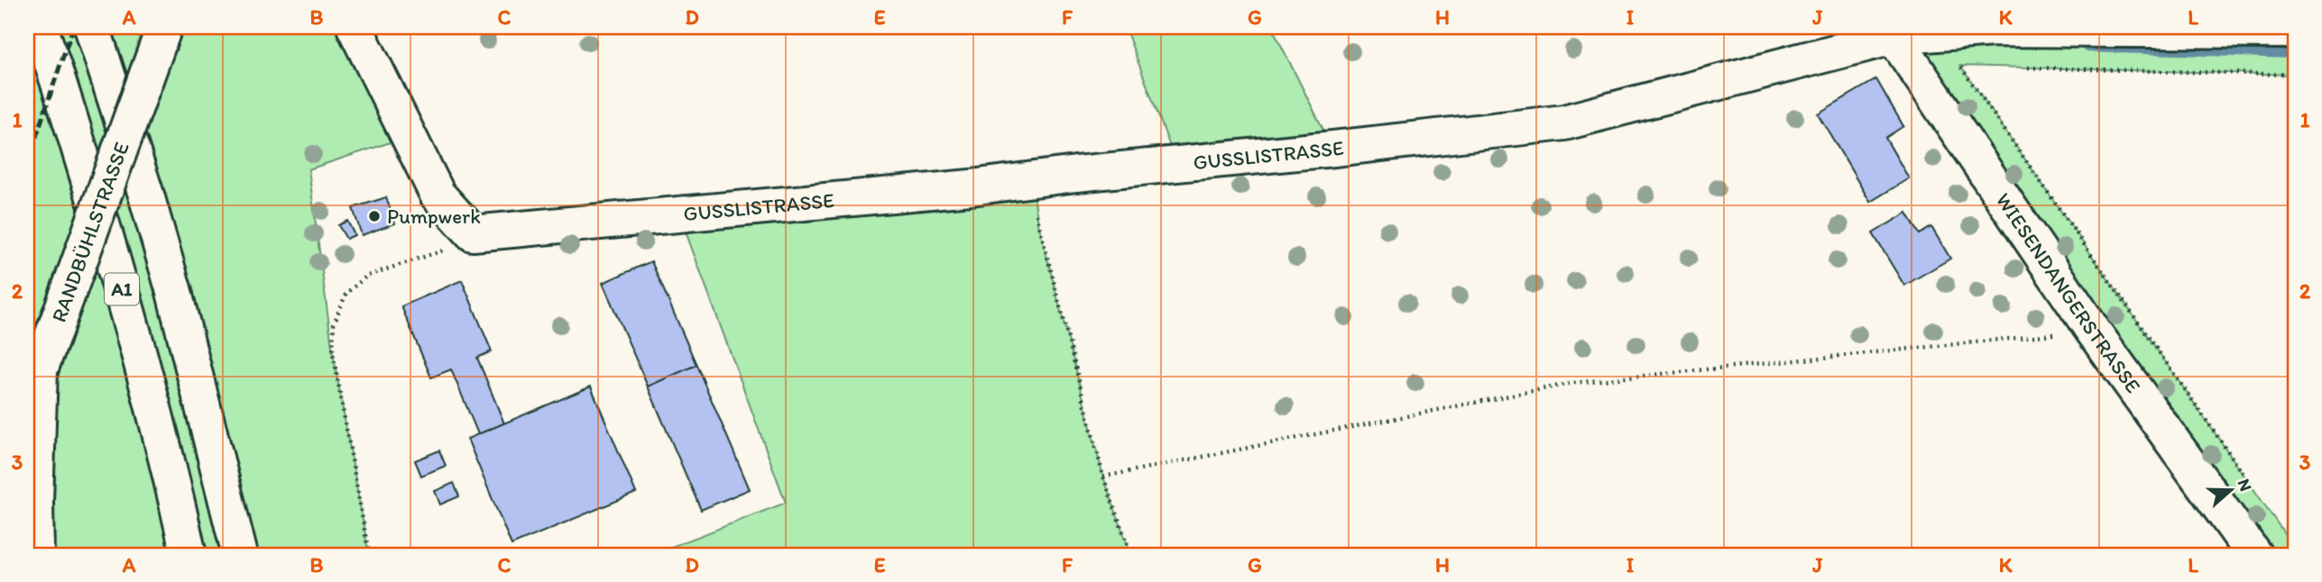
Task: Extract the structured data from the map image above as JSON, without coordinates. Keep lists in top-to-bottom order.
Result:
{
  "streets": {
    "main road": [
      "GUSSLISTRASSE",
      "RANDBÜHLSTRASSE",
      "A1",
      "WIESENDANGERSTRASSE"
    ]
  },
  "crossings": [
    ["GUSSLISTRASSE", "WIESENDANGERSTRASSE"]
  ],
  "places": ["Pumpwerk"],
  "north": "right",
  "grid": {
    "columns": [
      "A",
      "B",
      "C",
      "D",
      "E",
      "F",
      "G",
      "H",
      "I",
      "J",
      "K",
      "L"
    ],
    "rows": ["1", "2", "3"]
  }
}
